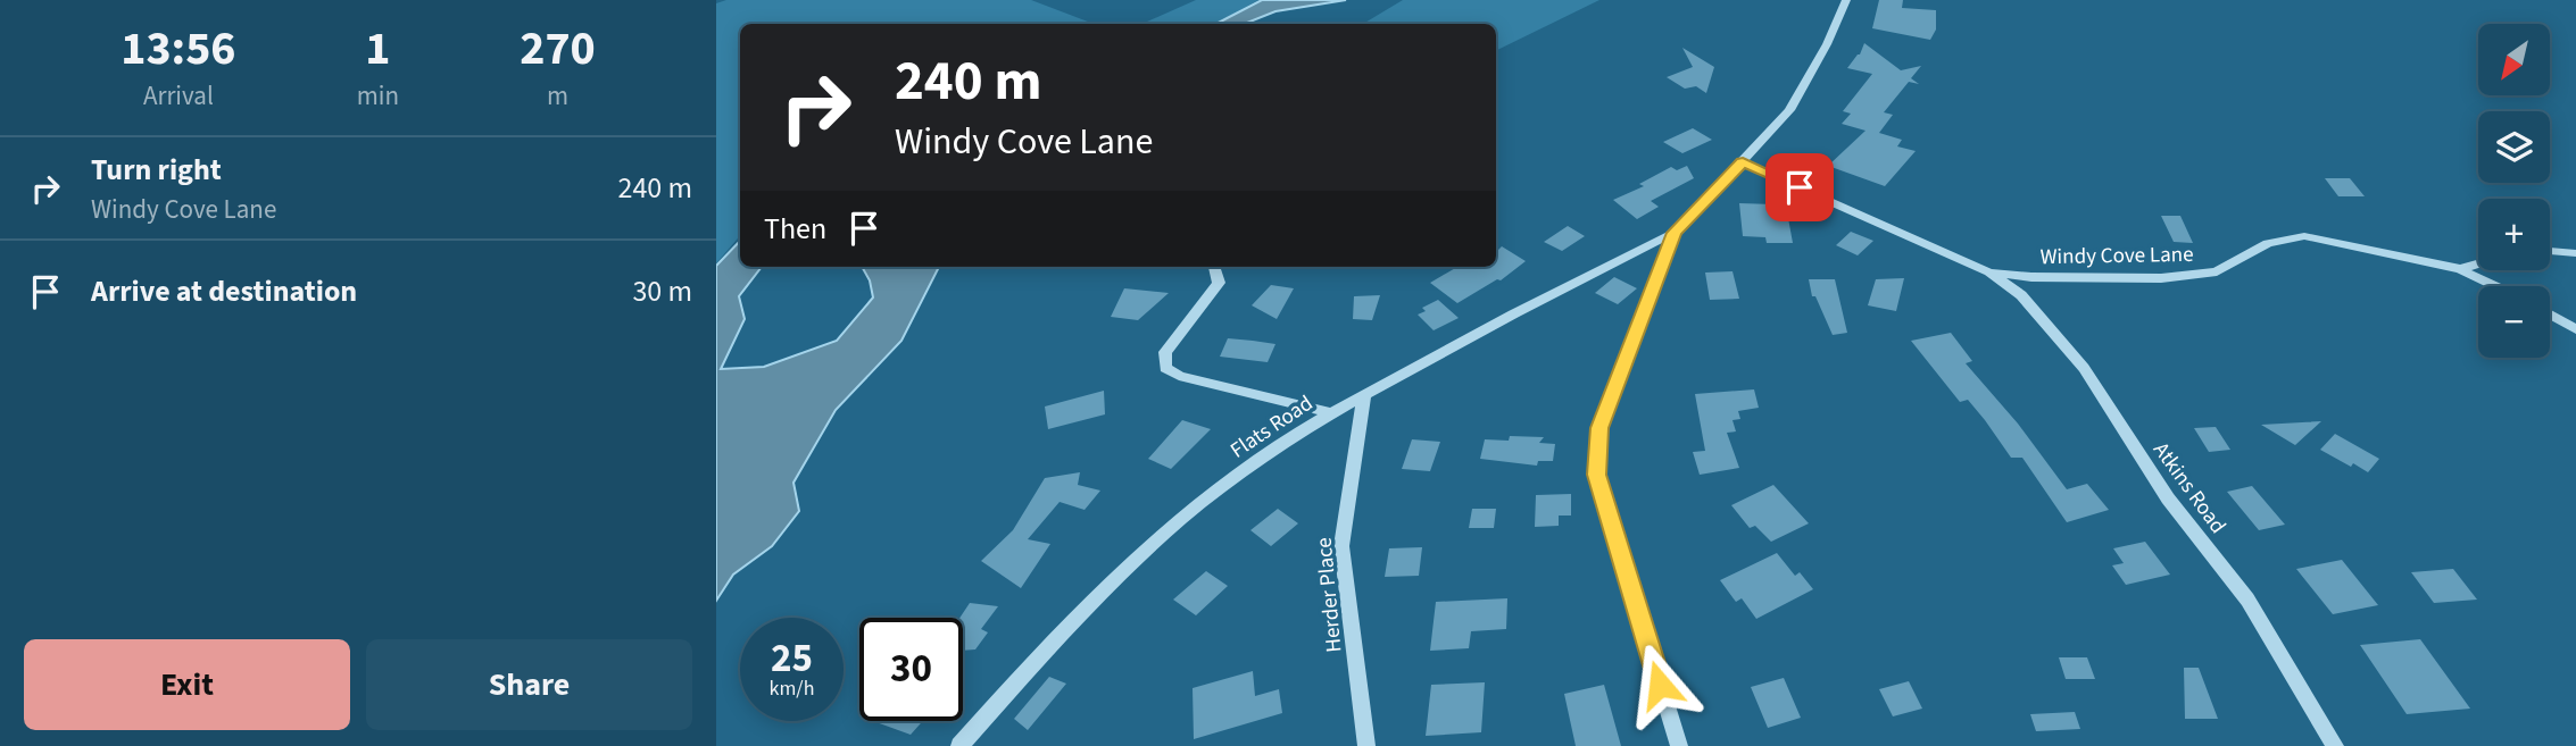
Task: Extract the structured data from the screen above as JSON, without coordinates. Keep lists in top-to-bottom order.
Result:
{
  "streets": {
    "street": [
      "Windy Cove Lane",
      "Flats Road",
      "Atkins Road",
      "Herder Place"
    ]
  },
  "crossings": [
    ["Windy Cove Lane", "Atkins Road"],
    ["Flats Road", "Herder Place"]
  ],
  "north": "bottom left",
  "page": {
    "eta": [
      "13:56",
      "Arrival",
      "1",
      "min",
      "270",
      "m"
    ],
    "map_buttons": ["+", "−"],
    "turn": ["240 m", "Windy Cove Lane"],
    "list": [
      {
        "name": "Turn right",
        "note": "Windy Cove Lane",
        "value": "240 m"
      },
      {
        "name": "Arrive at destination",
        "value": "30 m"
      }
    ],
    "then": "Then",
    "speed": "25 km/h",
    "limit": "30",
    "buttons": ["Exit", "Share"]
  }
}
